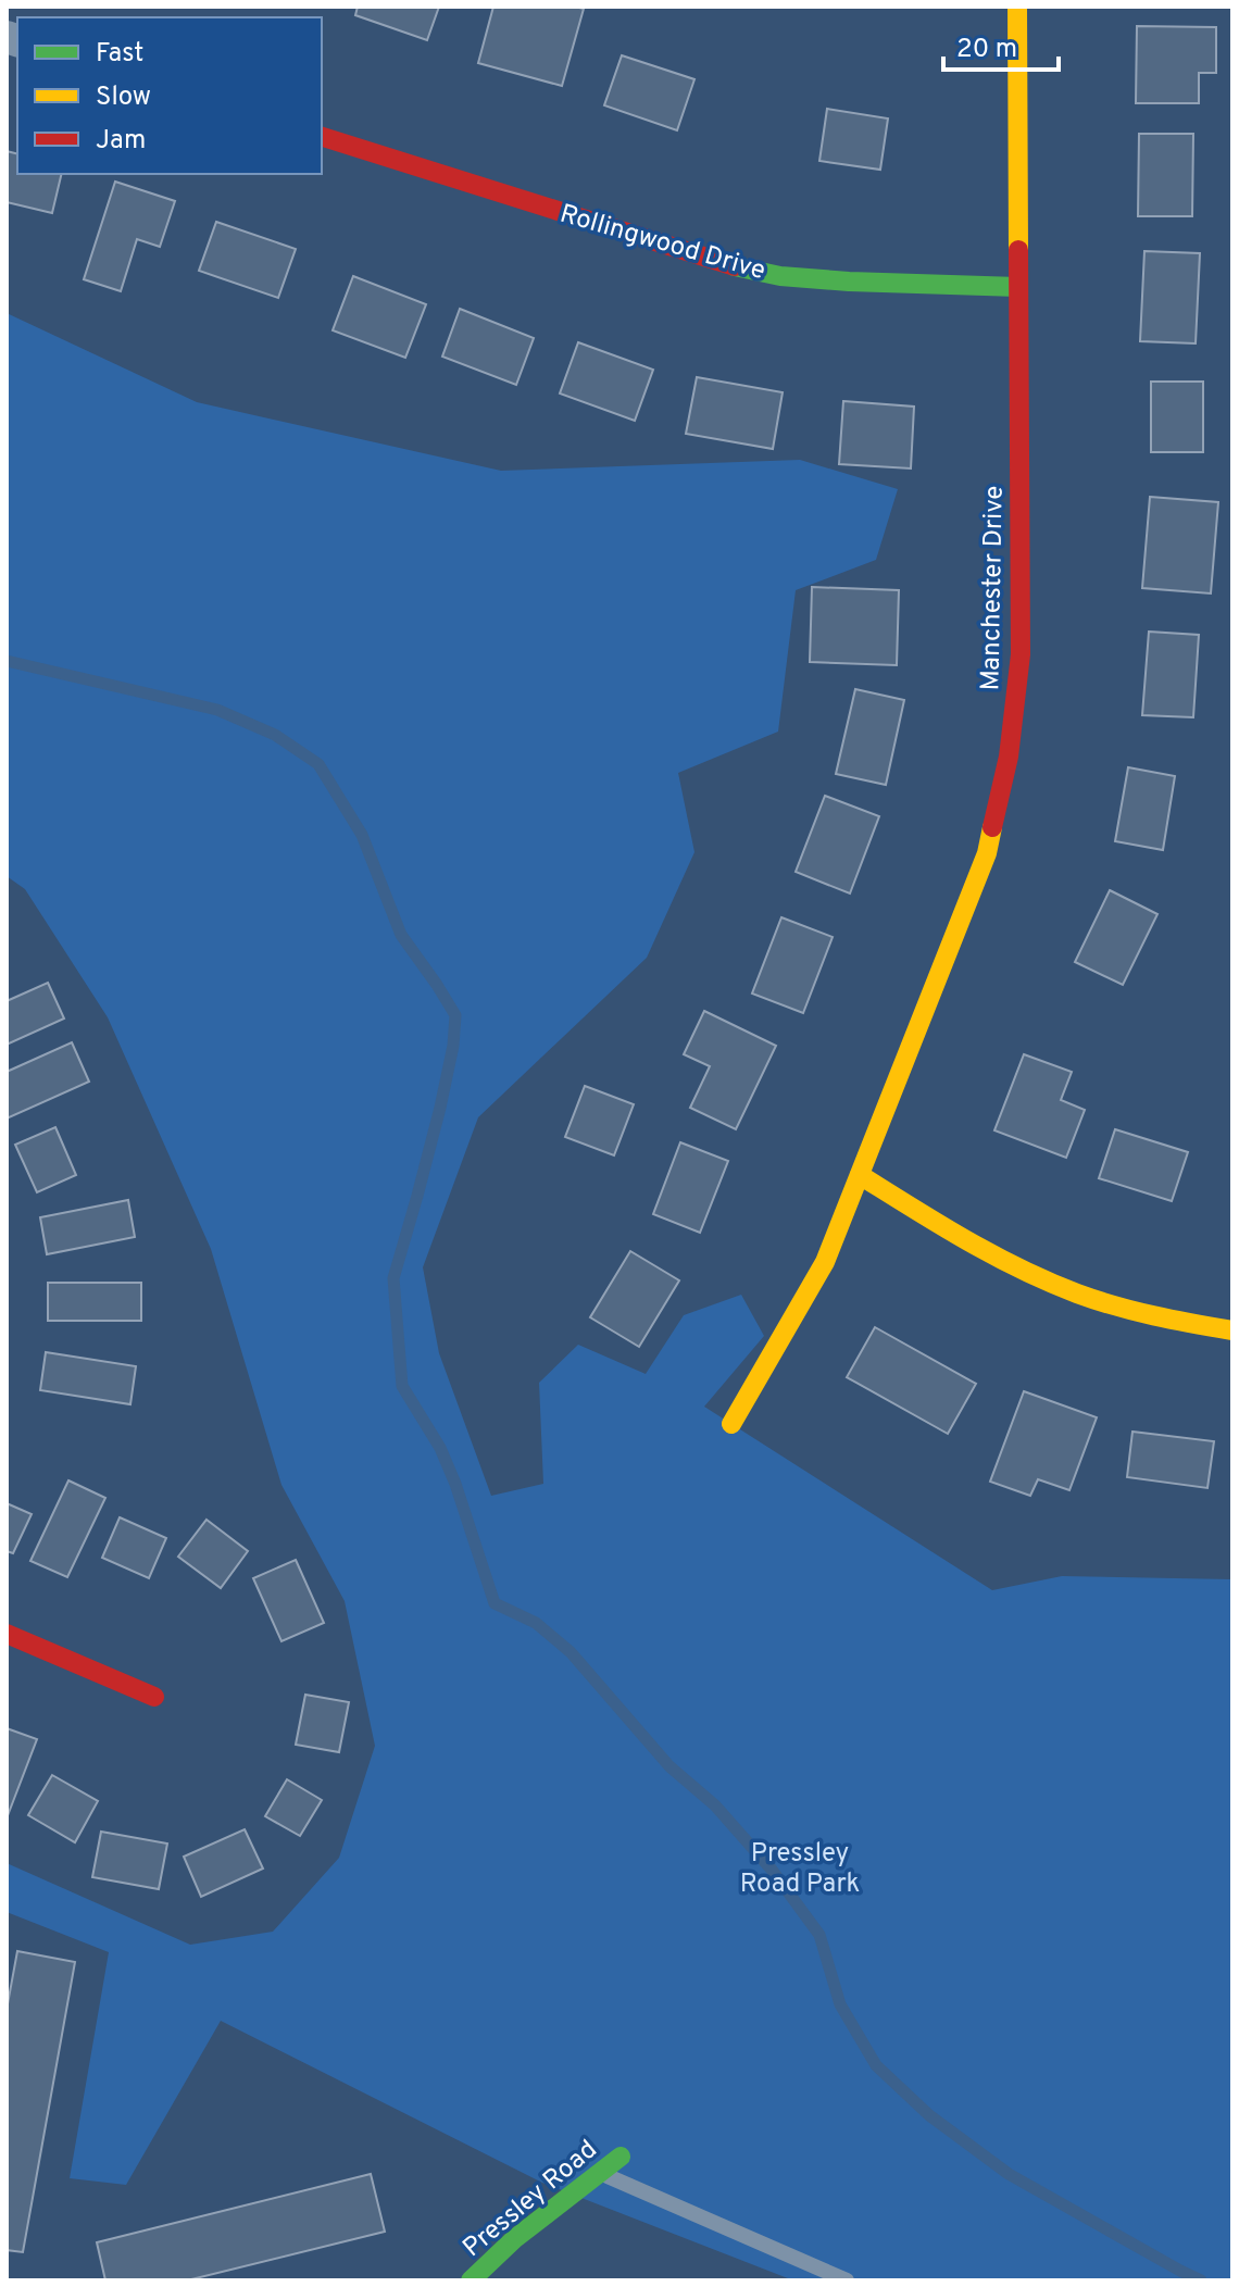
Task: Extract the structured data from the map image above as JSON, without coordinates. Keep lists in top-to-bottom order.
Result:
{
  "streets": {
    "street": ["Rollingwood Drive", "Manchester Drive", "Pressley Road"]
  },
  "crossings": [
    ["Rollingwood Drive", "Manchester Drive"]
  ],
  "parks": ["Pressley Road Park"],
  "legend": ["Fast", "Slow", "Jam"],
  "scale_bar": "20 m"
}
